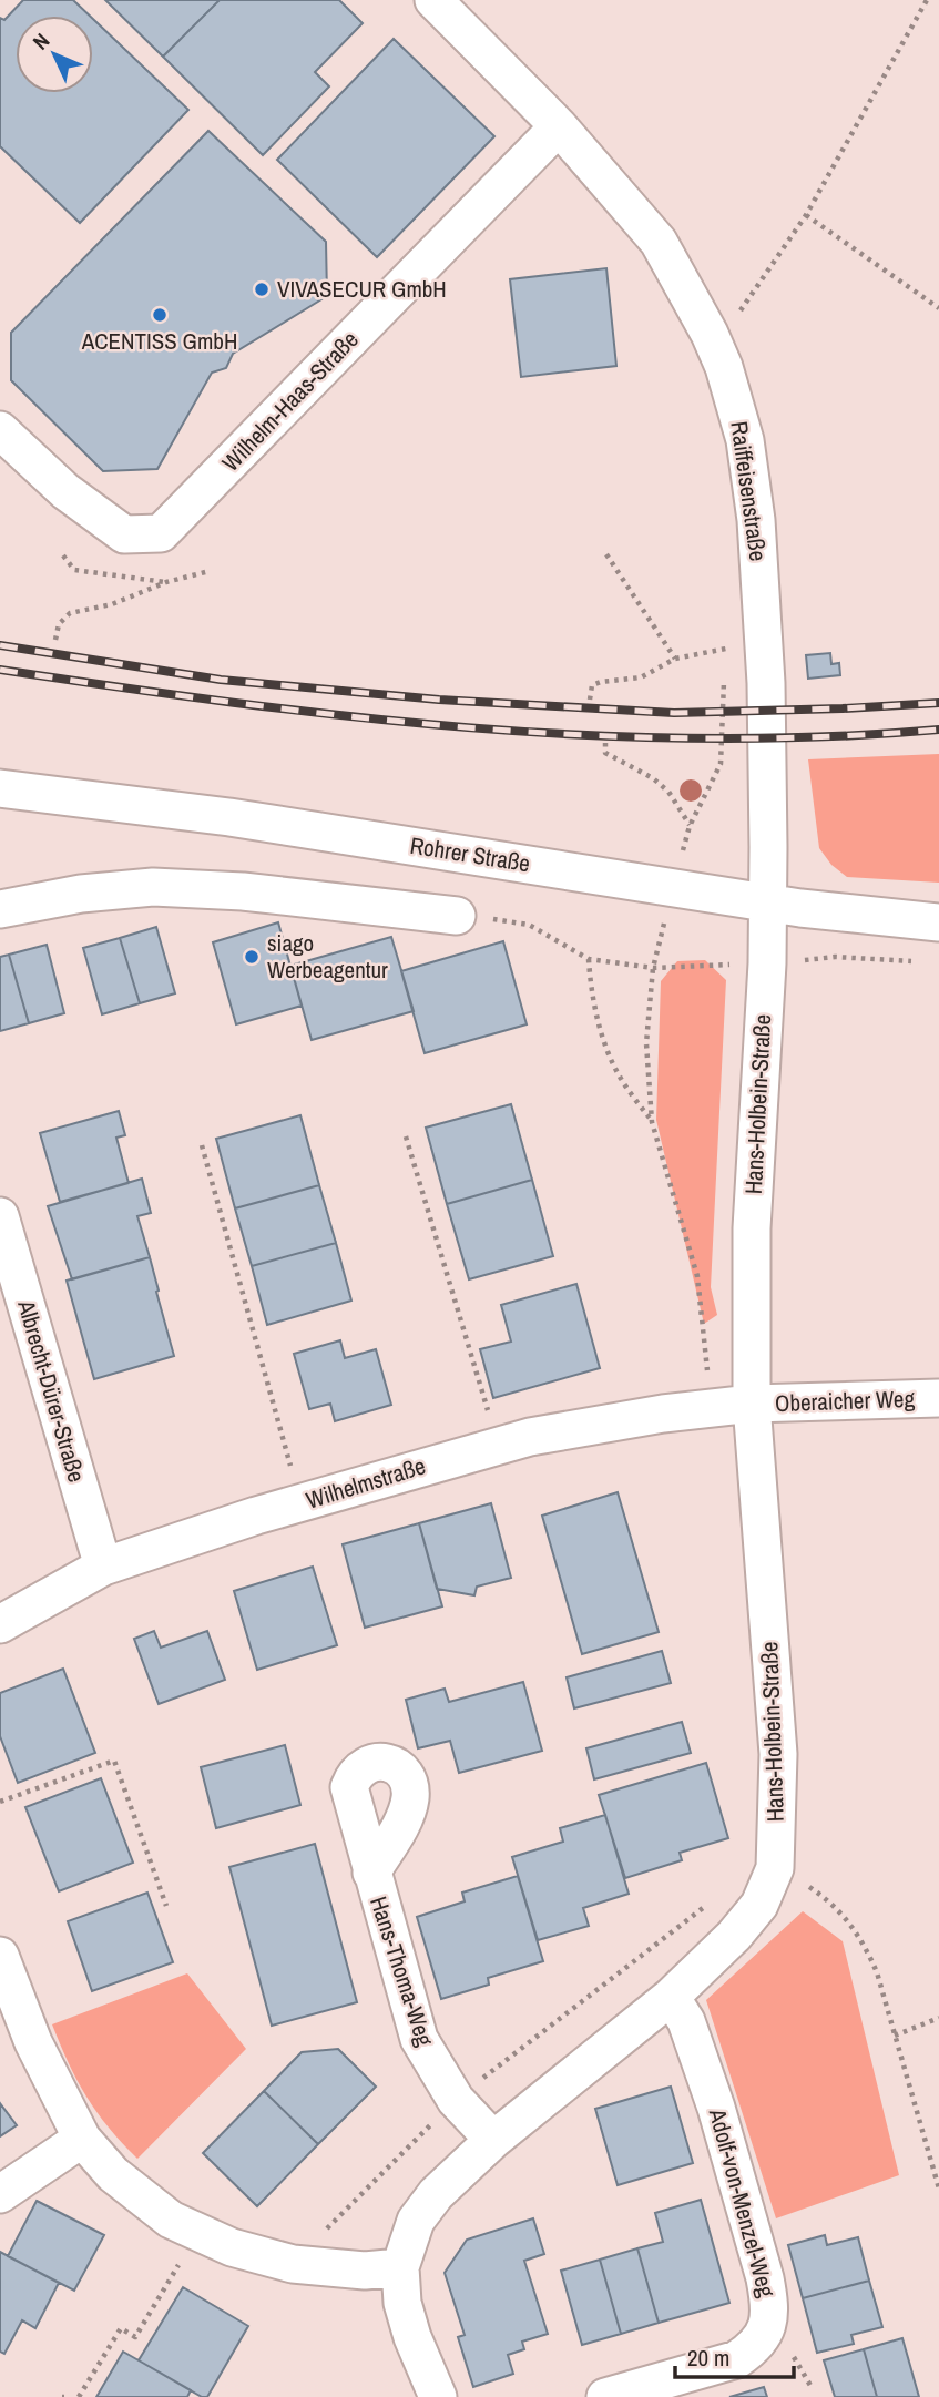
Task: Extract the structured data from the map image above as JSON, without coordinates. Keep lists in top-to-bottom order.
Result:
{
  "streets": {
    "street": [
      "Wilhelm-Haas-Straße",
      "Raiffeisenstraße",
      "Rohrer Straße",
      "Hans-Holbein-Straße",
      "Albrecht-Dürer-Straße",
      "Oberaicher Weg",
      "Wilhelmstraße",
      "Hans-Thoma-Weg",
      "Adolf-von-Menzel-Weg"
    ]
  },
  "crossings": [
    ["Wilhelm-Haas-Straße", "Raiffeisenstraße"],
    ["Raiffeisenstraße", "Rohrer Straße"],
    ["Raiffeisenstraße", "Hans-Holbein-Straße"],
    ["Rohrer Straße", "Hans-Holbein-Straße"],
    ["Hans-Holbein-Straße", "Oberaicher Weg"],
    ["Hans-Holbein-Straße", "Wilhelmstraße"],
    ["Hans-Holbein-Straße", "Hans-Thoma-Weg"],
    ["Hans-Holbein-Straße", "Adolf-von-Menzel-Weg"],
    ["Albrecht-Dürer-Straße", "Wilhelmstraße"],
    ["Oberaicher Weg", "Wilhelmstraße"]
  ],
  "places": ["VIVASECUR GmbH", "ACENTISS GmbH", "siago Werbeagentur"],
  "scale_bar": "20 m",
  "north": "top left"
}
